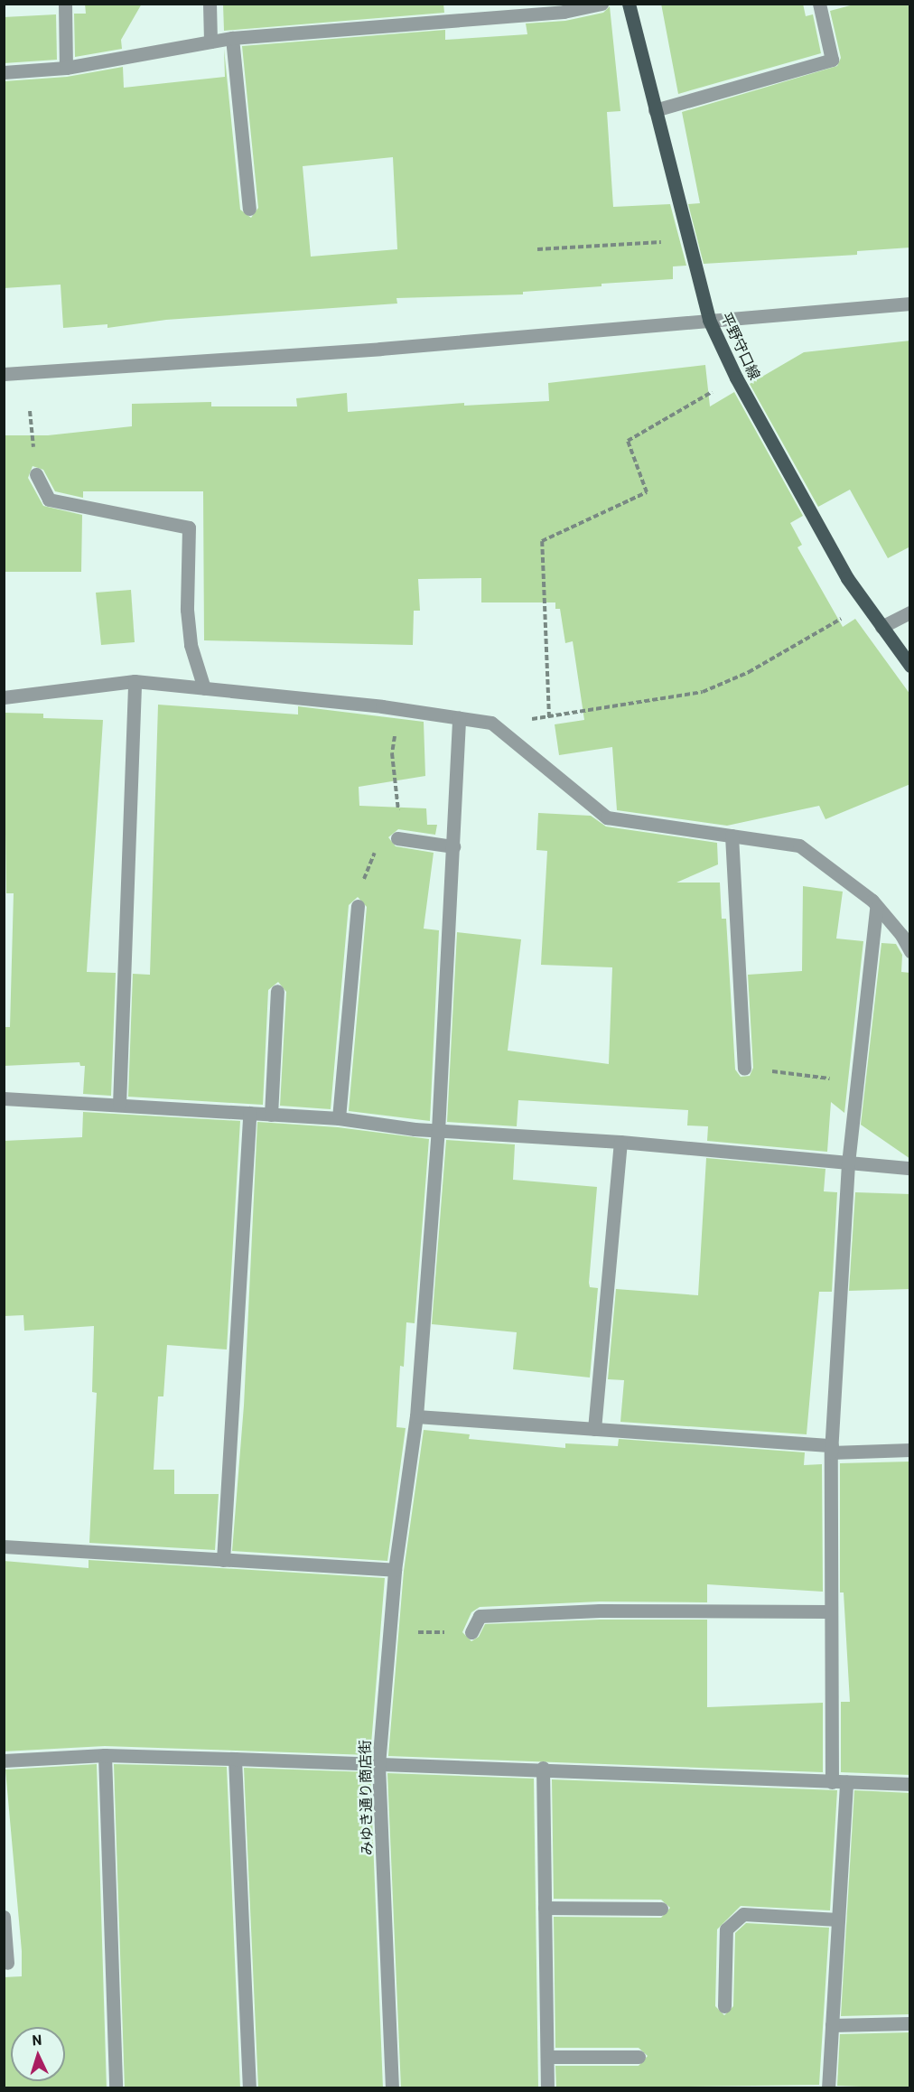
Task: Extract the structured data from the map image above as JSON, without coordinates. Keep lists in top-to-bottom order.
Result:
{
  "streets": {
    "main road": ["平野守口線"],
    "street": ["みゆき通り商店街"]
  },
  "north": "top"
}
